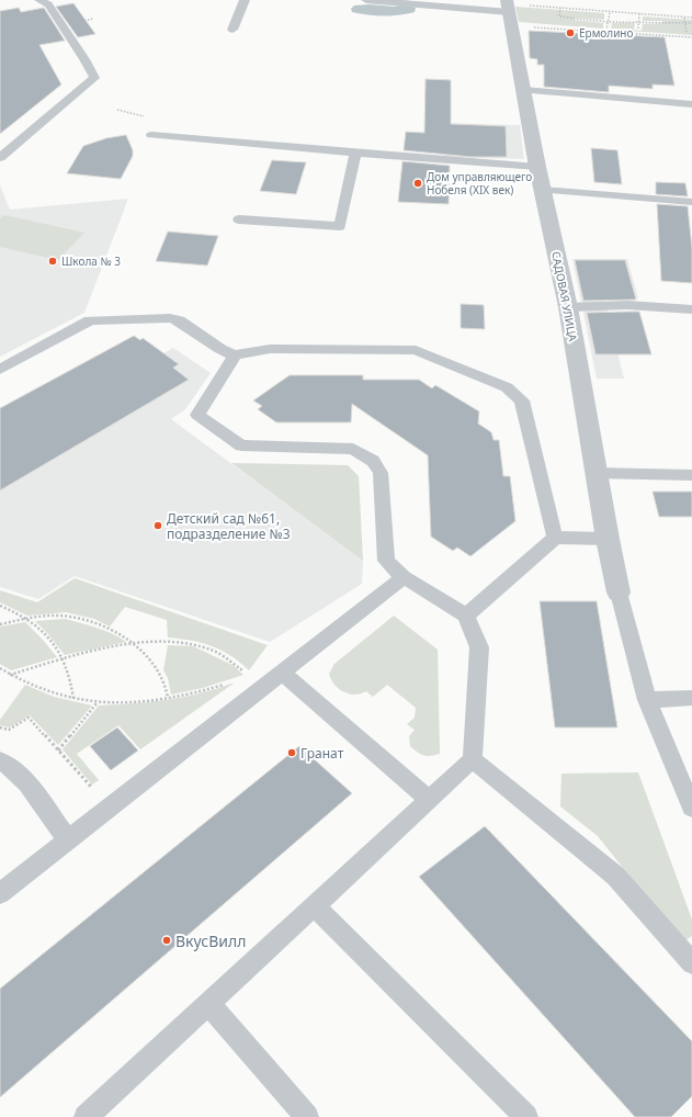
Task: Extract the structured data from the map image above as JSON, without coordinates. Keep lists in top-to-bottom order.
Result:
{
  "streets": {
    "street": ["САДОВАЯ УЛИЦА"]
  },
  "places": [
    "Ермолино",
    "Дом управляющего Нобеля (XIX век)",
    "Школа № 3",
    "Детский сад №61, подразделение №3",
    "Гранат",
    "ВкусВилл"
  ]
}
